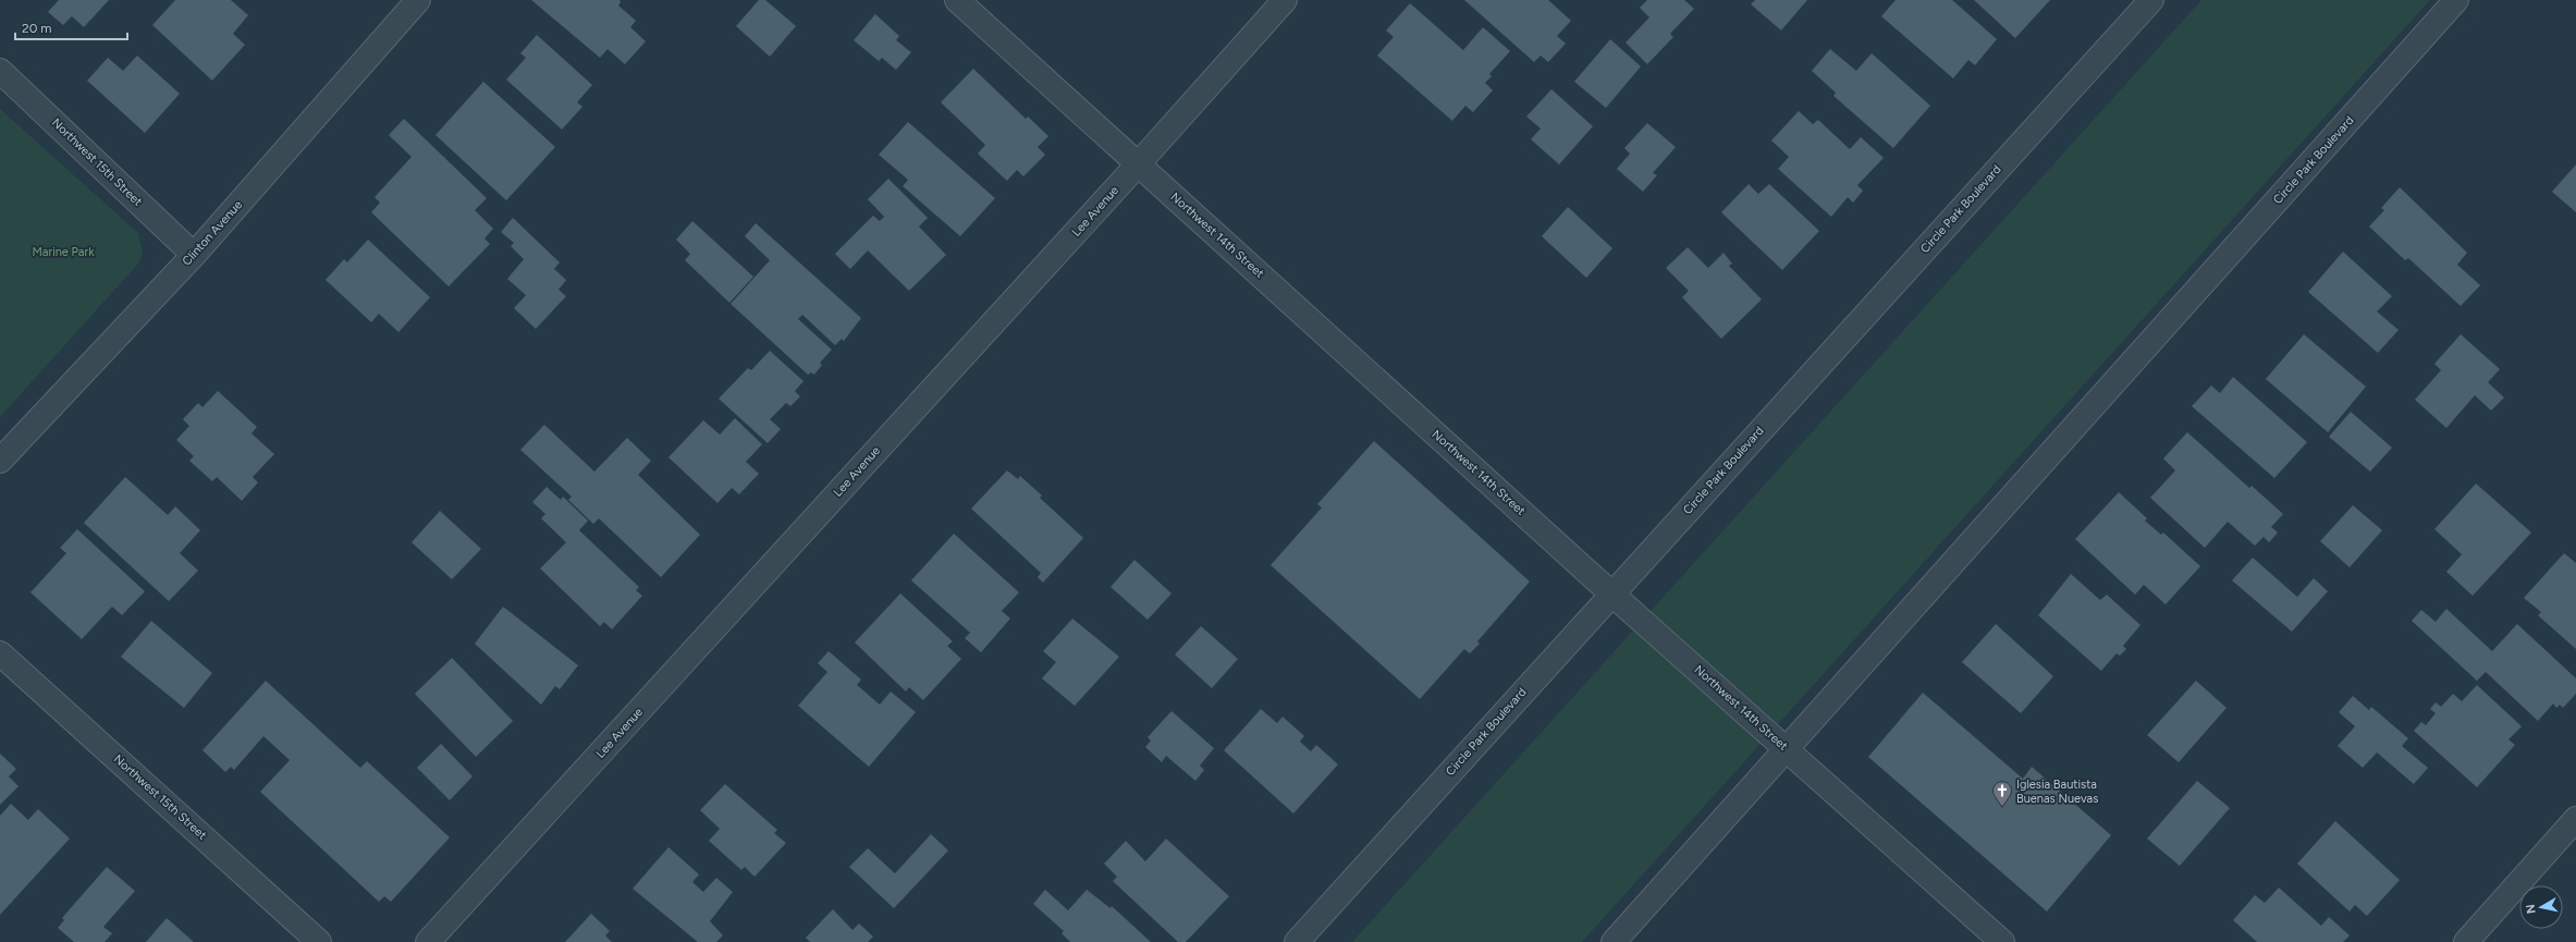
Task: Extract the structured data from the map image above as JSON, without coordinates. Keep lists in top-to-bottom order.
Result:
{
  "streets": {
    "street": [
      "Circle Park Boulevard",
      "Northwest 15th Street",
      "Lee Avenue",
      "Clinton Avenue",
      "Northwest 14th Street"
    ]
  },
  "crossings": [
    ["Circle Park Boulevard", "Northwest 14th Street"],
    ["Northwest 15th Street", "Clinton Avenue"],
    ["Lee Avenue", "Northwest 14th Street"]
  ],
  "parks": ["Marine Park"],
  "places": {
    "church": ["Iglesia Bautista Buenas Nuevas"]
  },
  "scale_bar": "20 m",
  "north": "left"
}
